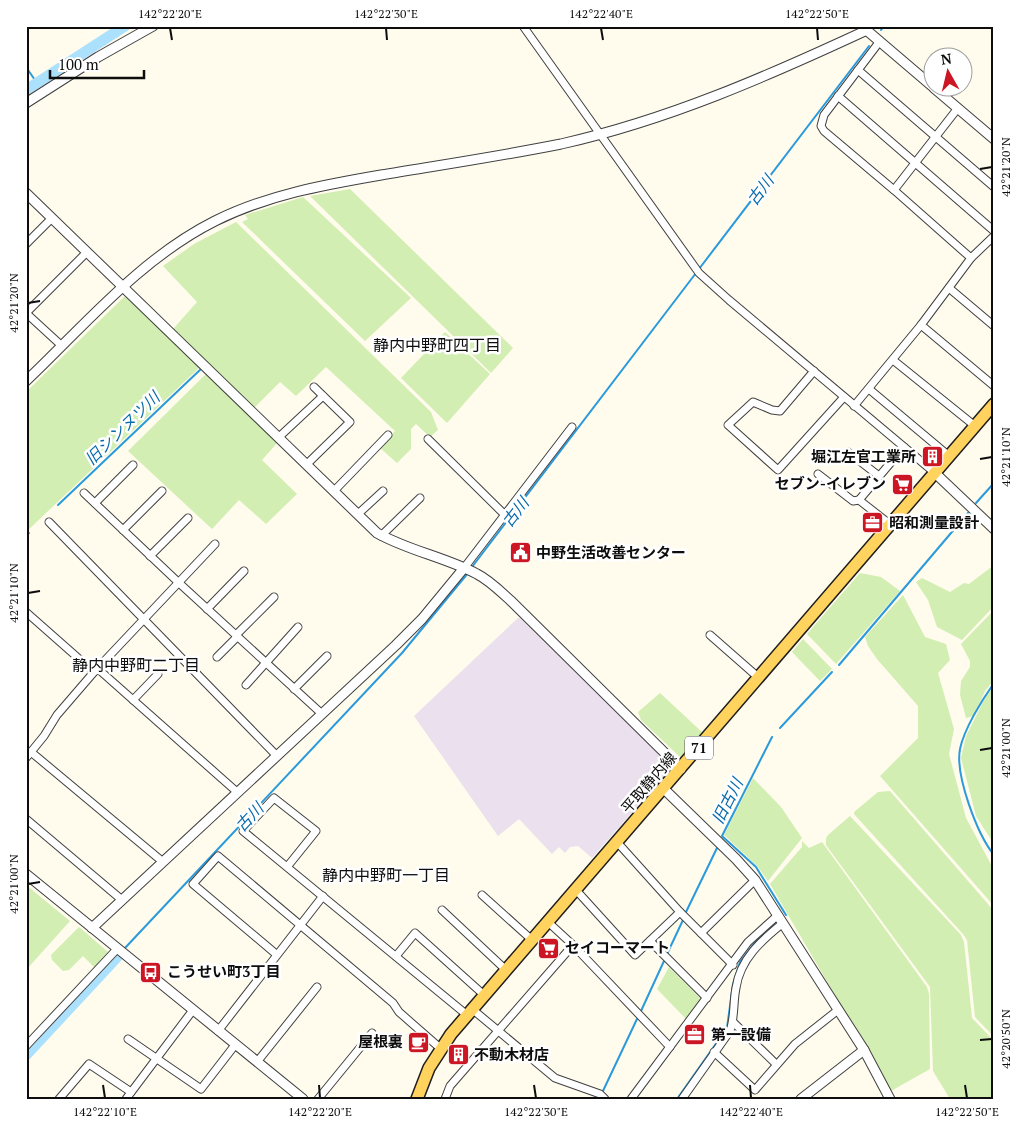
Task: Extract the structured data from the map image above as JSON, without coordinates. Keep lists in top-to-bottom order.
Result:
{
  "streets": {
    "main road": ["71", "平取静内線"]
  },
  "districts": ["静内中野町四丁目", "静内中野町二丁目", "静内中野町一丁目"],
  "water": ["古川", "旧シンヌツ川", "旧古川"],
  "places": {
    "building": ["堀江左官工業所", "不動木材店"],
    "supermarket": ["セブン-イレブン", "セイコーマート"],
    "office": ["昭和測量設計", "第一設備"],
    "public building": ["中野生活改善センター"],
    "bus stop": ["こうせい町3丁目"],
    "cafe": ["屋根裏"]
  },
  "scale_bar": "100 m",
  "north": "top",
  "coordinates": [
    "142°22'20\"E",
    "142°22'30\"E",
    "142°22'40\"E",
    "142°22'50\"E",
    "42°21'20\"N",
    "42°21'10\"N",
    "42°21'00\"N",
    "42°20'50\"N",
    "142°22'10\"E"
  ]
}
